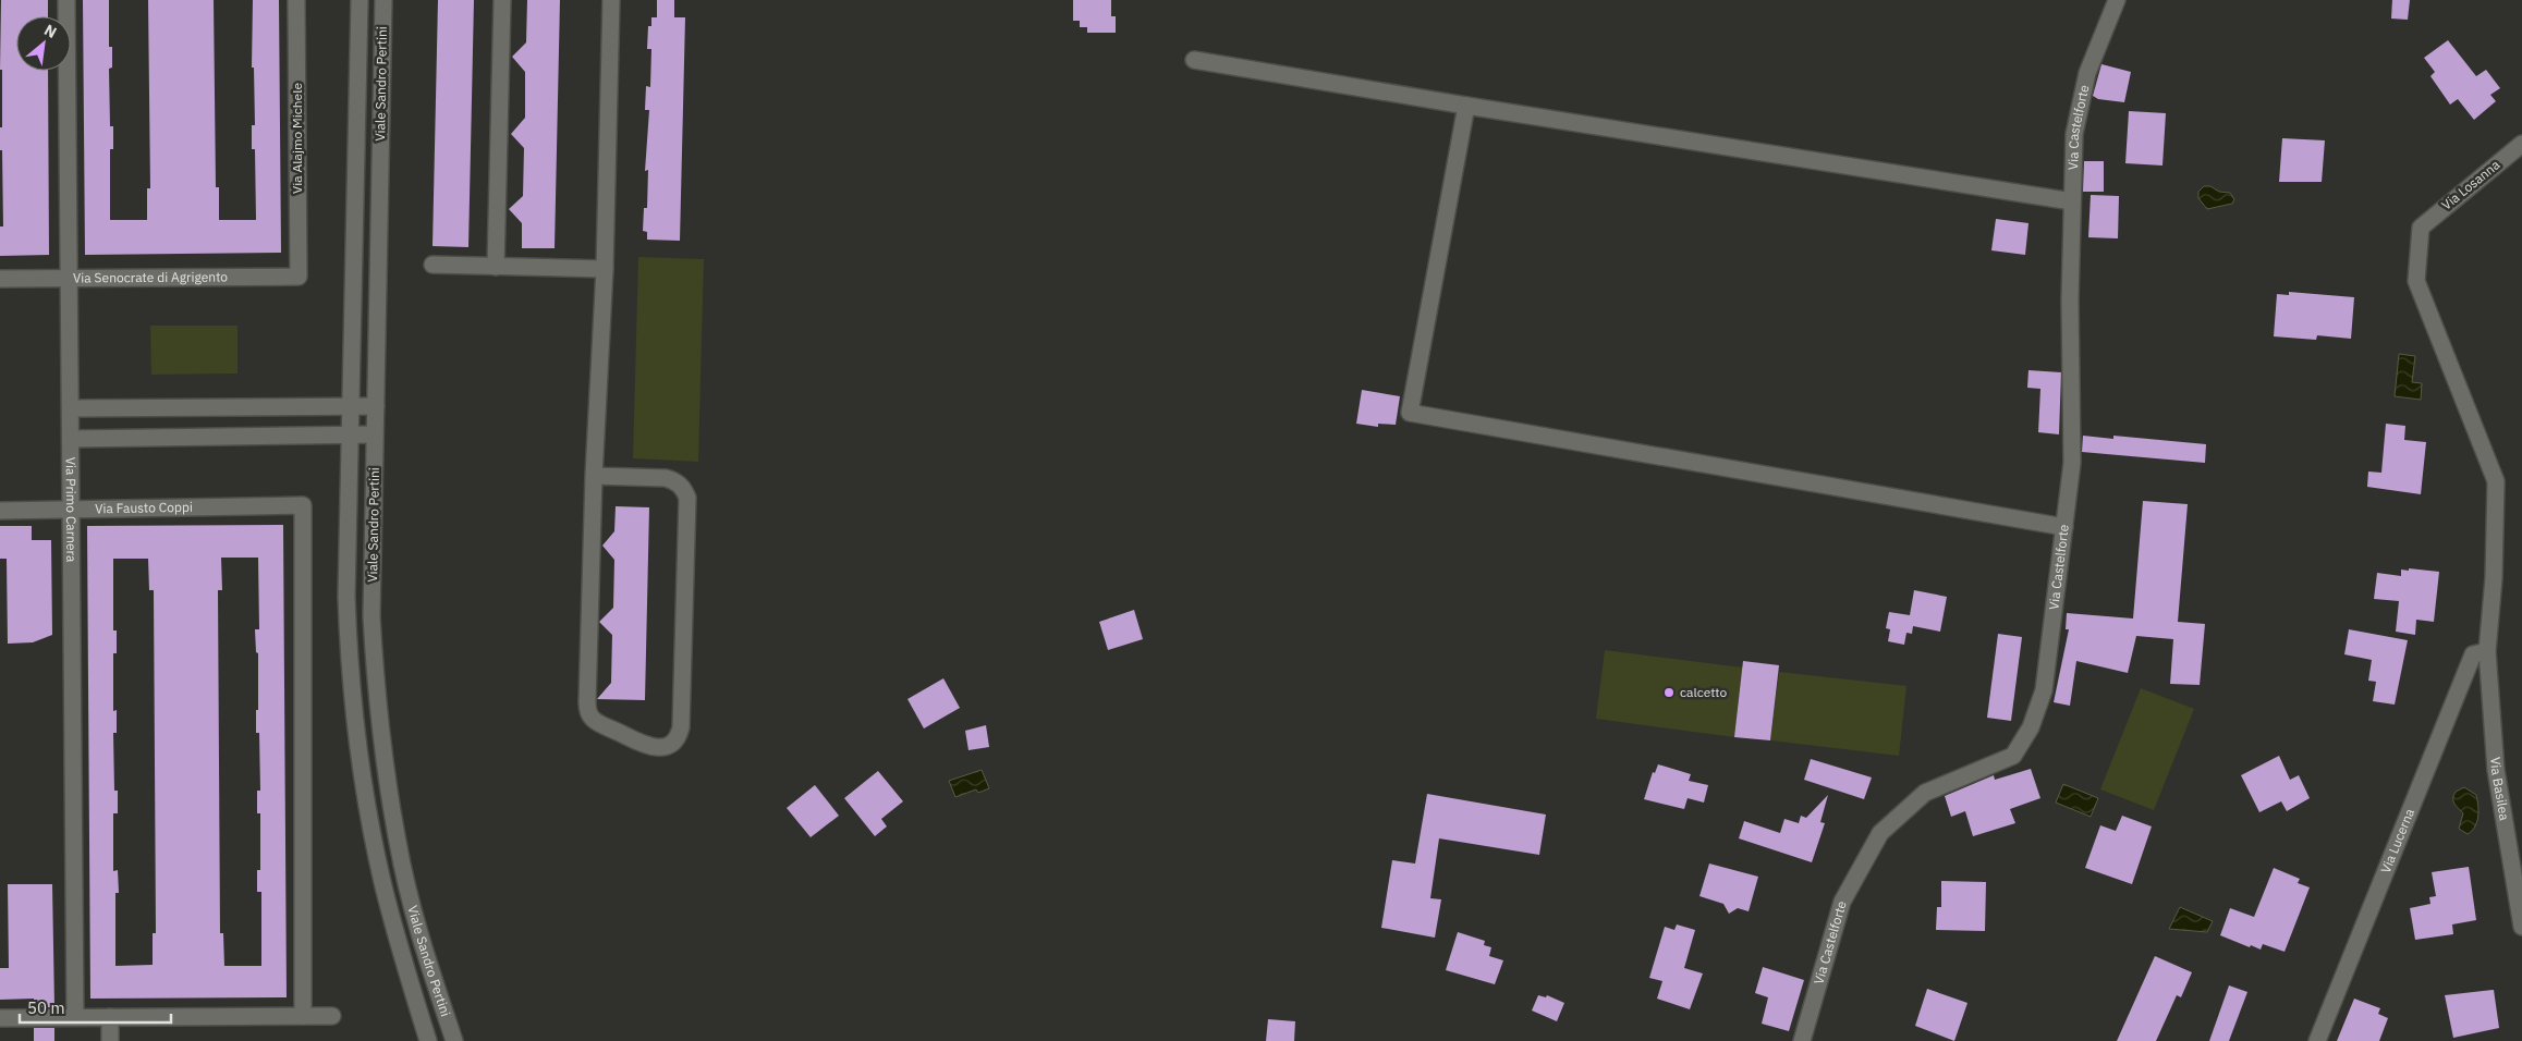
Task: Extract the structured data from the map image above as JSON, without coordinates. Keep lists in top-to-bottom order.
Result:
{
  "streets": {
    "street": [
      "Viale Sandro Pertini",
      "Via Castelforte",
      "Via Alajmo Michele",
      "Via Losanna",
      "Via Senocrate di Agrigento",
      "Via Fausto Coppi",
      "Via Primo Carnera",
      "Via Basilea",
      "Via Lucerna"
    ]
  },
  "crossings": [
    ["Via Alajmo Michele", "Via Senocrate di Agrigento"],
    ["Via Losanna", "Via Basilea"],
    ["Via Senocrate di Agrigento", "Via Primo Carnera"],
    ["Via Fausto Coppi", "Via Primo Carnera"],
    ["Via Basilea", "Via Lucerna"]
  ],
  "places": ["calcetto"],
  "scale_bar": "50 m",
  "north": "top right"
}
